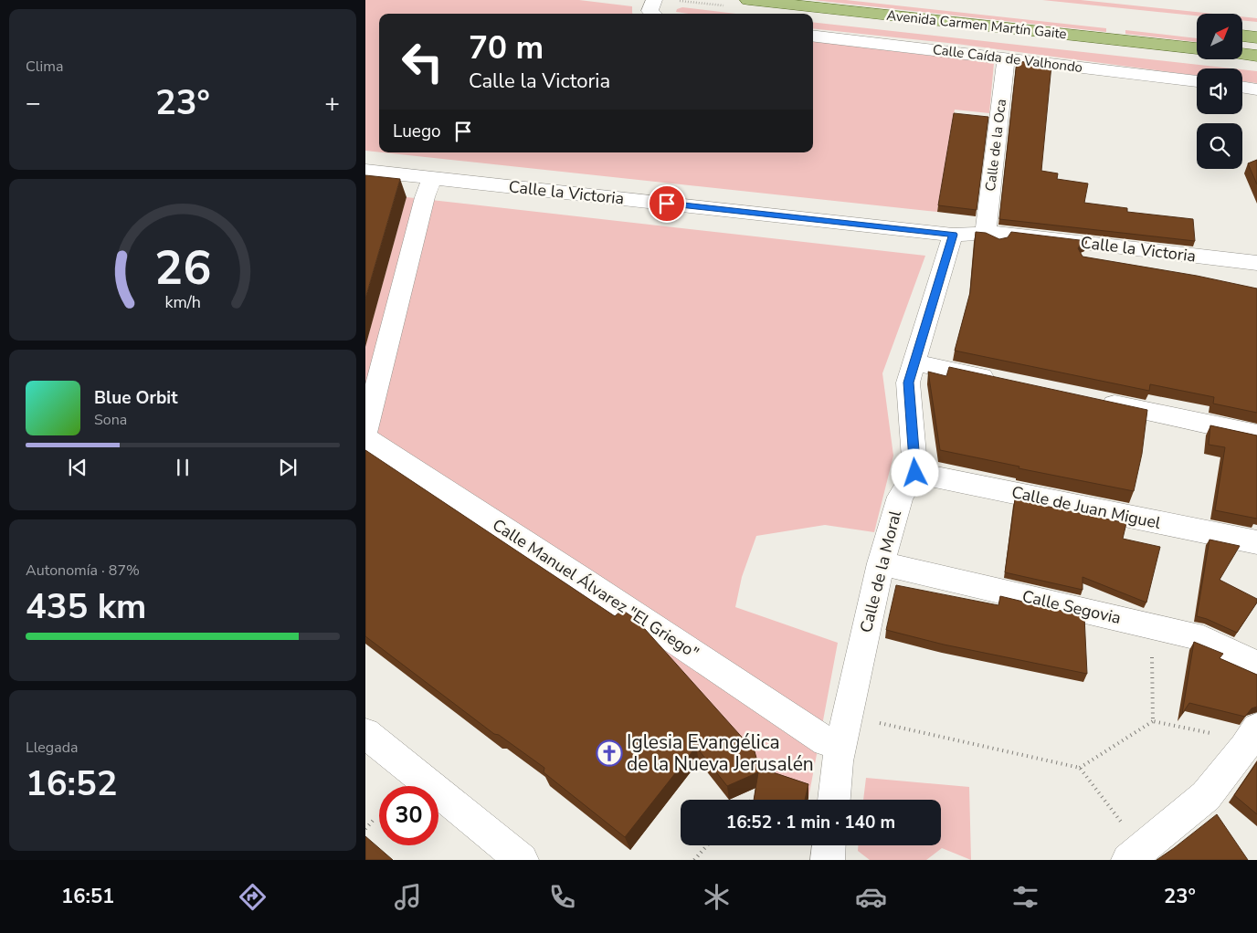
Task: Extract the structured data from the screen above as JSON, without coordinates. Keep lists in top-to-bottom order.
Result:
{
  "streets": {
    "main road": ["Avenida Carmen Martín Gaite"],
    "street": [
      "Calle Caída de Valhondo",
      "Calle de la Oca",
      "Calle la Victoria",
      "Calle de Juan Miguel",
      "Calle de la Moral",
      "Calle Manuel Álvarez \"El Griego\"",
      "Calle Segovia"
    ]
  },
  "crossings": [
    ["Calle Caída de Valhondo", "Calle de la Oca"],
    ["Calle de la Oca", "Calle la Victoria"],
    ["Calle de Juan Miguel", "Calle de la Moral"],
    ["Calle de la Moral", "Calle Segovia"]
  ],
  "places": {
    "church": ["Iglesia Evangélica de la Nueva Jerusalén"]
  },
  "north": "top right",
  "page": {
    "tile": [
      "Clima",
      ["Autonomía · 87%", "435 km"],
      ["Llegada", "16:52"]
    ],
    "turn": ["70 m", "Calle la Victoria"],
    "heat": ["−", "23°", "+"],
    "then": "Luego",
    "song": ["Blue Orbit", "Sona"],
    "limit": "30",
    "trip": "16:52 · 1 min · 140 m",
    "tabs": ["16:51", "23°"],
    "gauge": ["26", "km/h"]
  }
}
